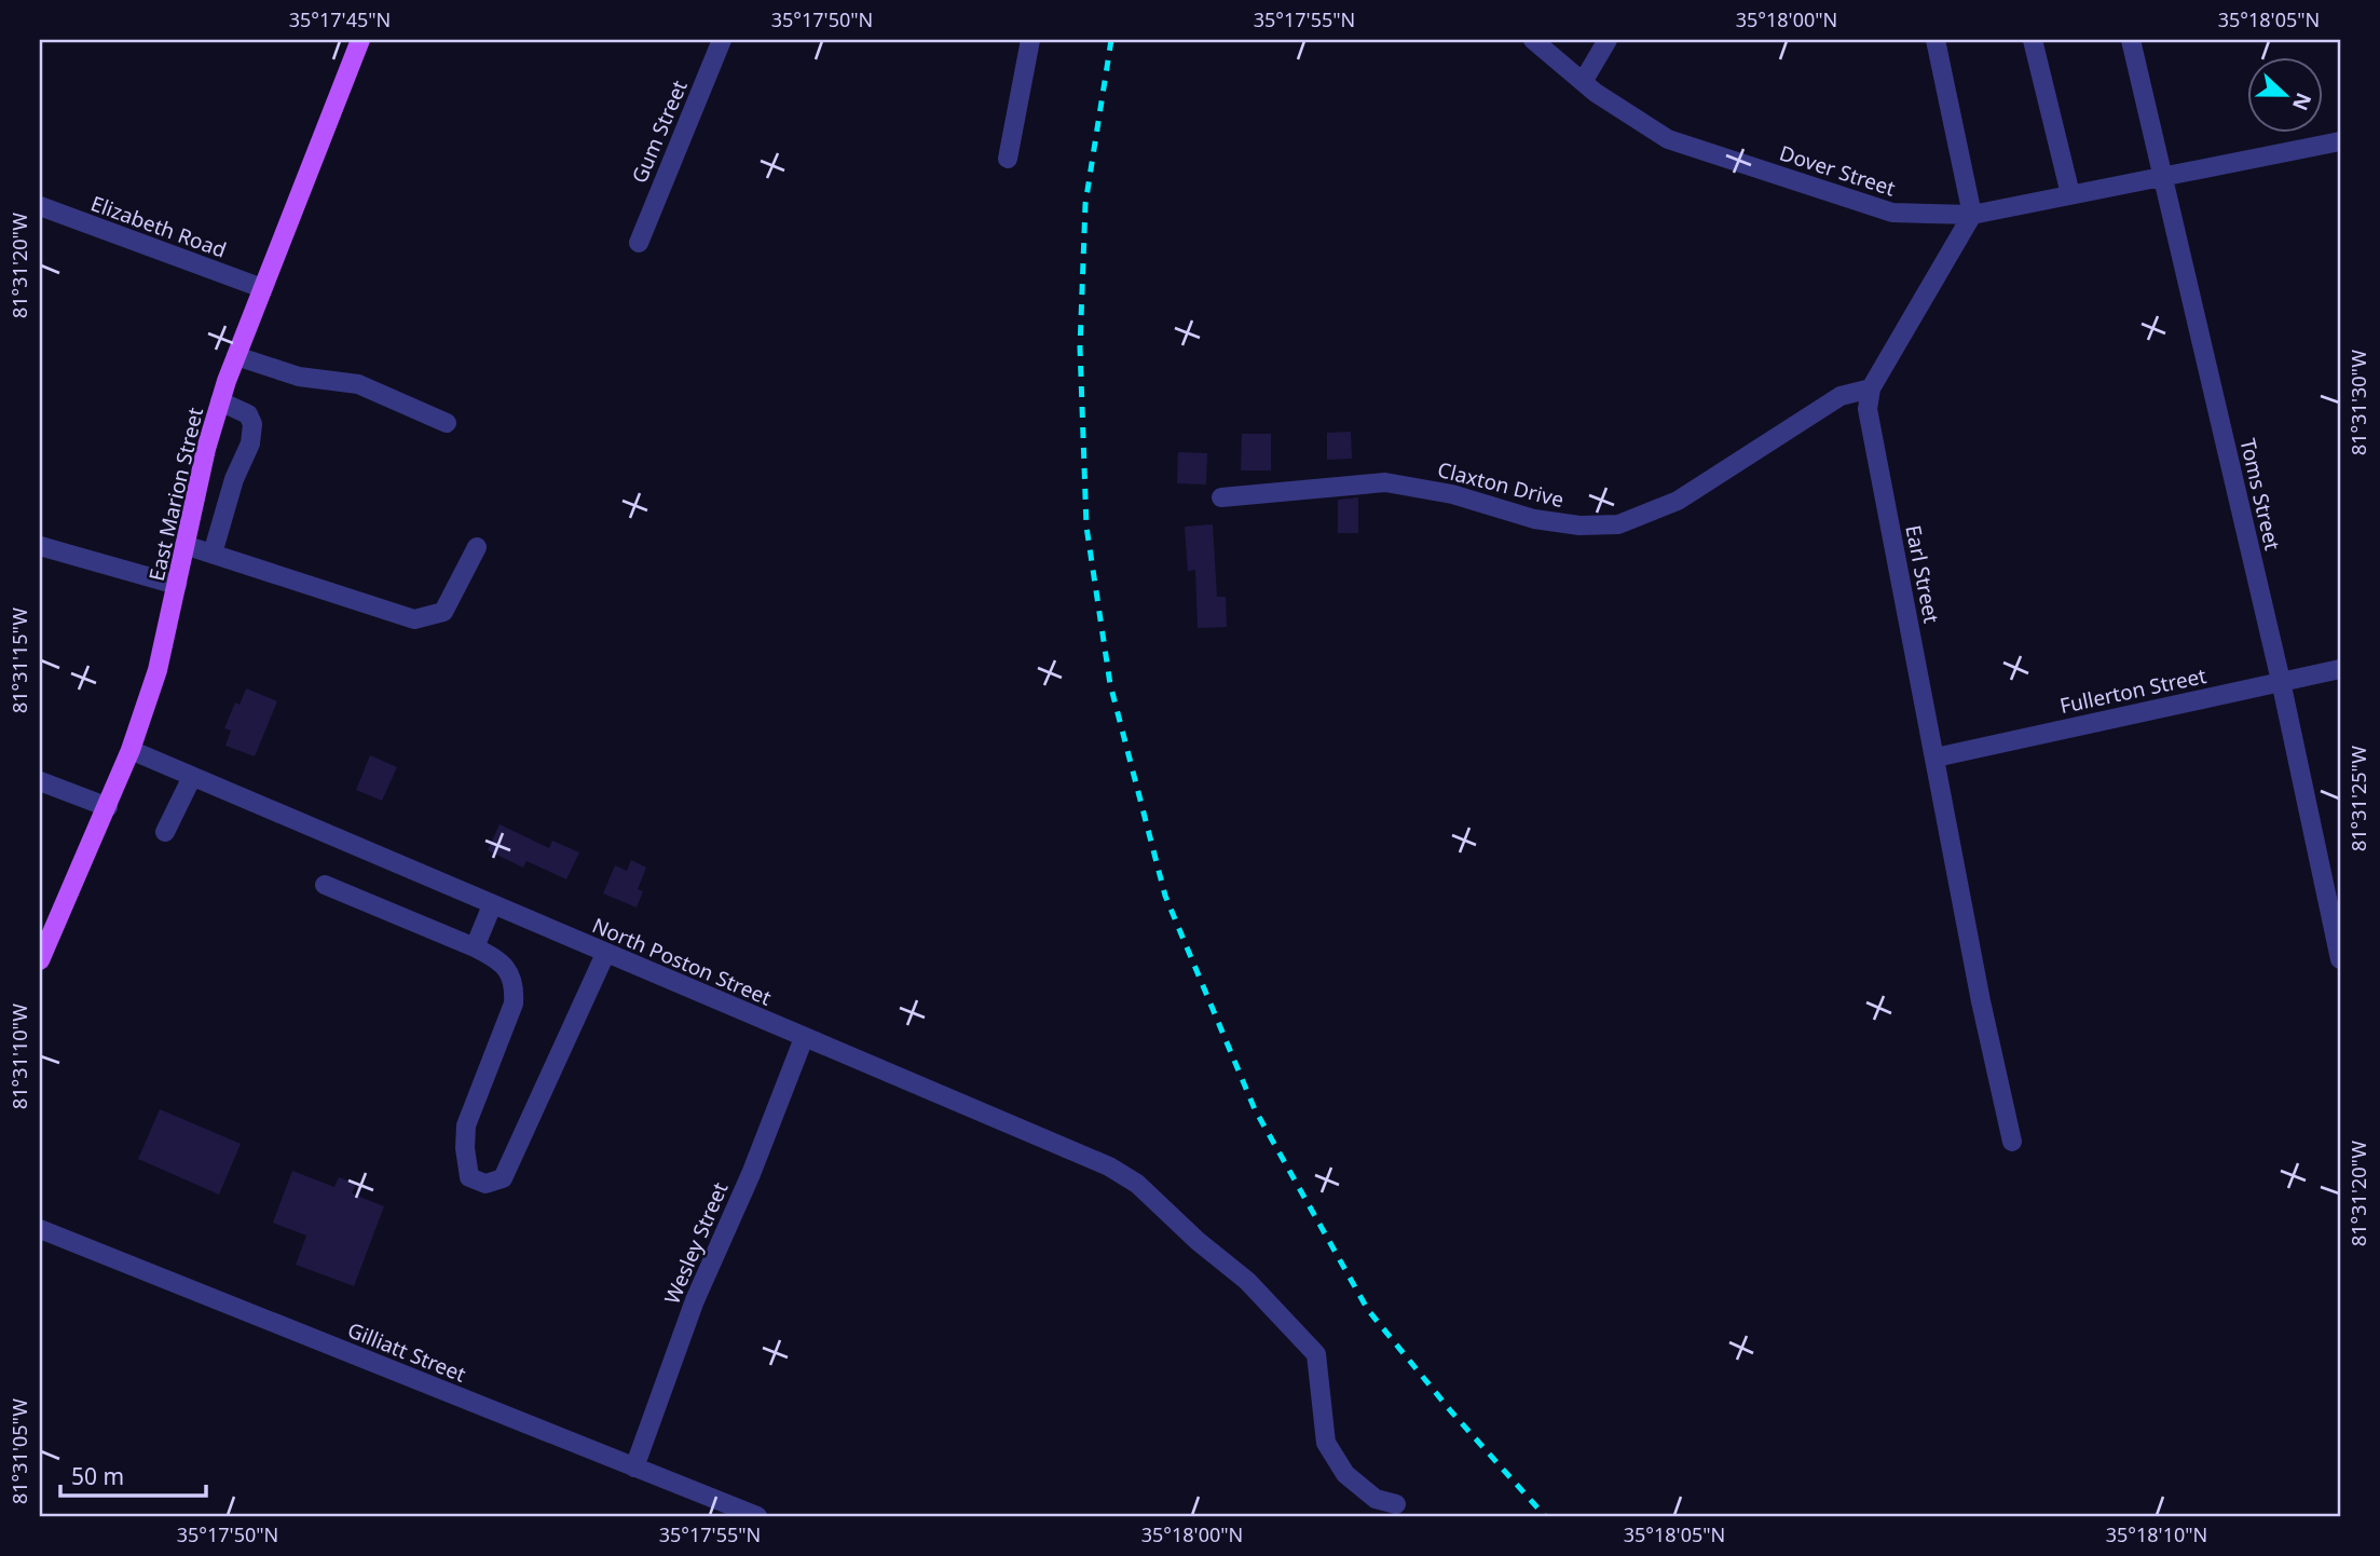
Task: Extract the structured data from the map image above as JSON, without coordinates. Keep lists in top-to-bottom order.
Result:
{
  "streets": {
    "main road": ["East Marion Street"],
    "street": [
      "Gum Street",
      "Dover Street",
      "Elizabeth Road",
      "Claxton Drive",
      "Toms Street",
      "Earl Street",
      "Fullerton Street",
      "North Poston Street",
      "Wesley Street",
      "Gilliatt Street"
    ]
  },
  "crossings": [
    ["Dover Street", "Toms Street"],
    ["Elizabeth Road", "East Marion Street"],
    ["Claxton Drive", "Earl Street"],
    ["East Marion Street", "North Poston Street"],
    ["Toms Street", "Fullerton Street"],
    ["Earl Street", "Fullerton Street"],
    ["North Poston Street", "Wesley Street"],
    ["Wesley Street", "Gilliatt Street"]
  ],
  "scale_bar": "50 m",
  "north": "right",
  "coordinates": [
    "35°17'45\"N",
    "35°17'50\"N",
    "35°17'55\"N",
    "35°18'00\"N",
    "35°18'05\"N",
    "81°31'20\"W",
    "81°31'30\"W",
    "81°31'15\"W",
    "81°31'25\"W",
    "81°31'10\"W",
    "81°31'05\"W",
    "35°18'10\"N"
  ]
}
